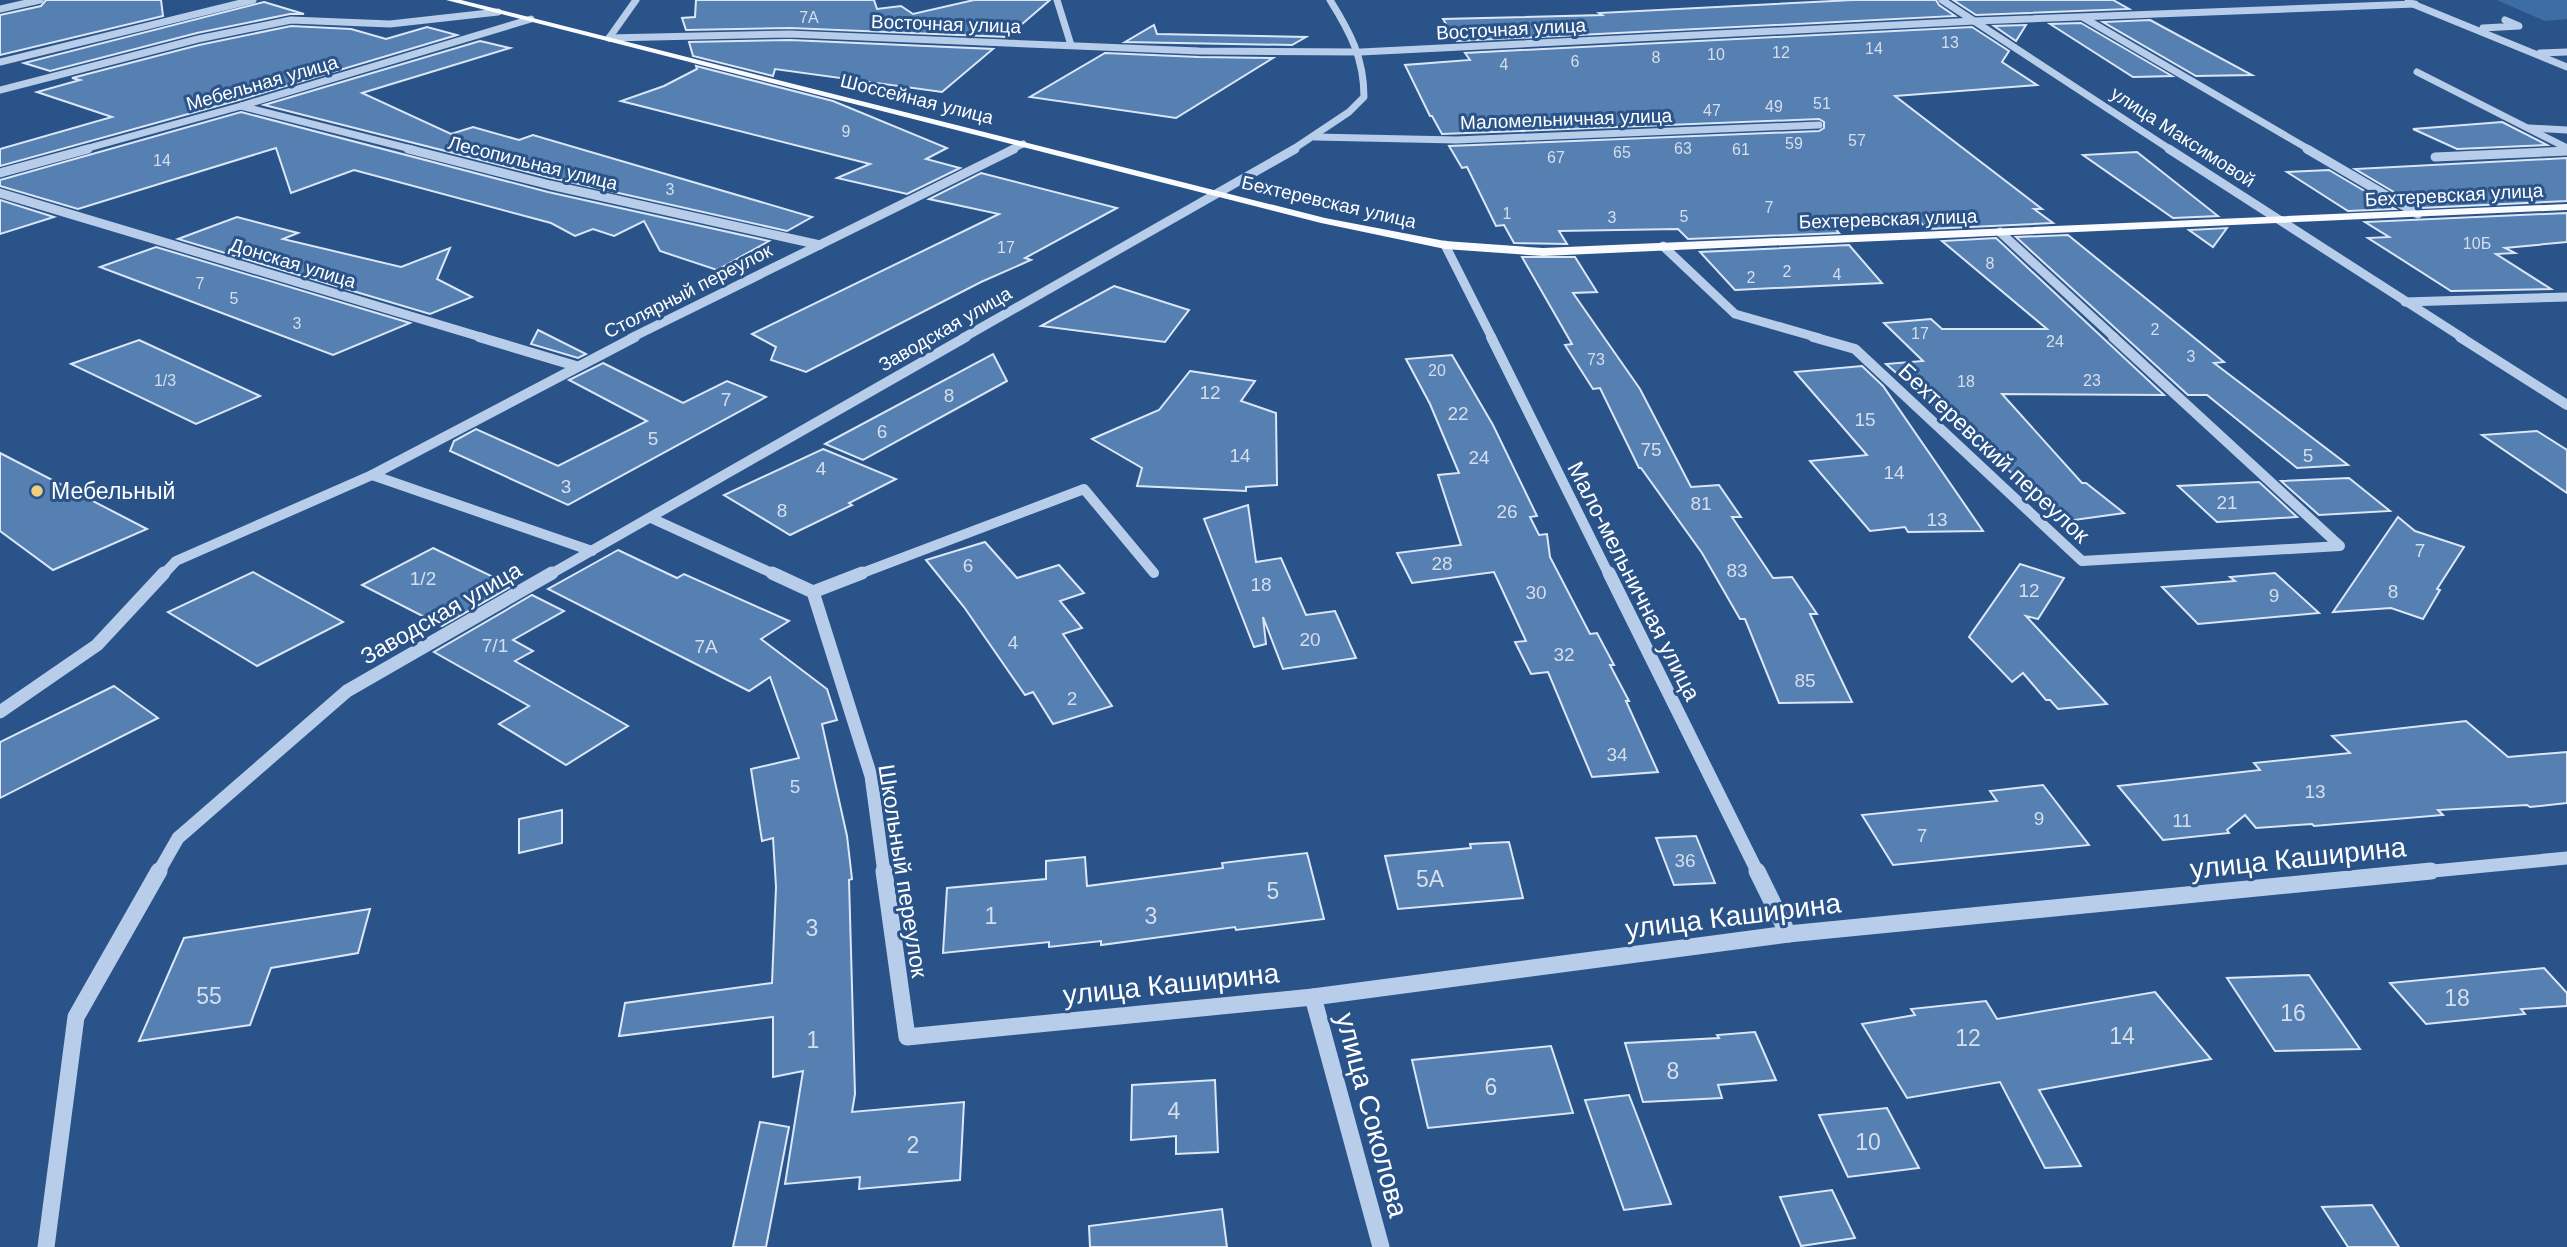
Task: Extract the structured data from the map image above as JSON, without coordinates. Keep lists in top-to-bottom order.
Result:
{
  "streets": {
    "main road": ["Шоссейная улица", "Бехтеревская улица"],
    "street": [
      "Восточная улица",
      "Мебельная улица",
      "Маломельничная улица",
      "улица Максимовой",
      "Лесопильная улица",
      "Донская улица",
      "Столярный переулок",
      "Заводская улица",
      "Бехтеревский переулок",
      "Мало-мельничная улица",
      "улица Каширина",
      "Школьный переулок",
      "улица Соколова"
    ]
  },
  "crossings": [
    ["Восточная улица", "Шоссейная улица"],
    ["Восточная улица", "улица Максимовой"],
    ["Мебельная улица", "Шоссейная улица"],
    ["Мебельная улица", "Лесопильная улица"],
    ["Шоссейная улица", "Бехтеревская улица"],
    ["Шоссейная улица", "Столярный переулок"],
    ["Шоссейная улица", "Заводская улица"],
    ["Маломельничная улица", "Заводская улица"],
    ["улица Максимовой", "Бехтеревская улица"],
    ["Лесопильная улица", "Столярный переулок"],
    ["Бехтеревская улица", "Заводская улица"],
    ["Бехтеревская улица", "Бехтеревский переулок"],
    ["Бехтеревская улица", "Мало-мельничная улица"],
    ["Донская улица", "Столярный переулок"],
    ["Столярный переулок", "Заводская улица"],
    ["Мало-мельничная улица", "улица Каширина"],
    ["улица Каширина", "Школьный переулок"],
    ["улица Каширина", "улица Соколова"]
  ],
  "places": ["Мебельный"],
  "house_numbers": [
    "7А",
    "13",
    "14",
    "12",
    "10",
    "8",
    "6",
    "4",
    "51",
    "49",
    "47",
    "9",
    "57",
    "59",
    "63",
    "61",
    "65",
    "67",
    "14",
    "3",
    "7",
    "1",
    "5",
    "3",
    "10Б",
    "17",
    "8",
    "2",
    "4",
    "2",
    "7",
    "5",
    "3",
    "2",
    "17",
    "24",
    "3",
    "73",
    "20",
    "1/3",
    "23",
    "18",
    "12",
    "8",
    "7",
    "22",
    "15",
    "6",
    "5",
    "75",
    "14",
    "5",
    "24",
    "4",
    "14",
    "3",
    "21",
    "81",
    "8",
    "26",
    "13",
    "7",
    "28",
    "6",
    "83",
    "1/2",
    "18",
    "12",
    "8",
    "30",
    "9",
    "20",
    "4",
    "7/1",
    "7А",
    "32",
    "85",
    "2",
    "34",
    "5",
    "13",
    "9",
    "11",
    "7",
    "36",
    "5А",
    "5",
    "1",
    "3",
    "3",
    "55",
    "18",
    "16",
    "14",
    "12",
    "1",
    "8",
    "6",
    "4",
    "10",
    "2"
  ]
}
